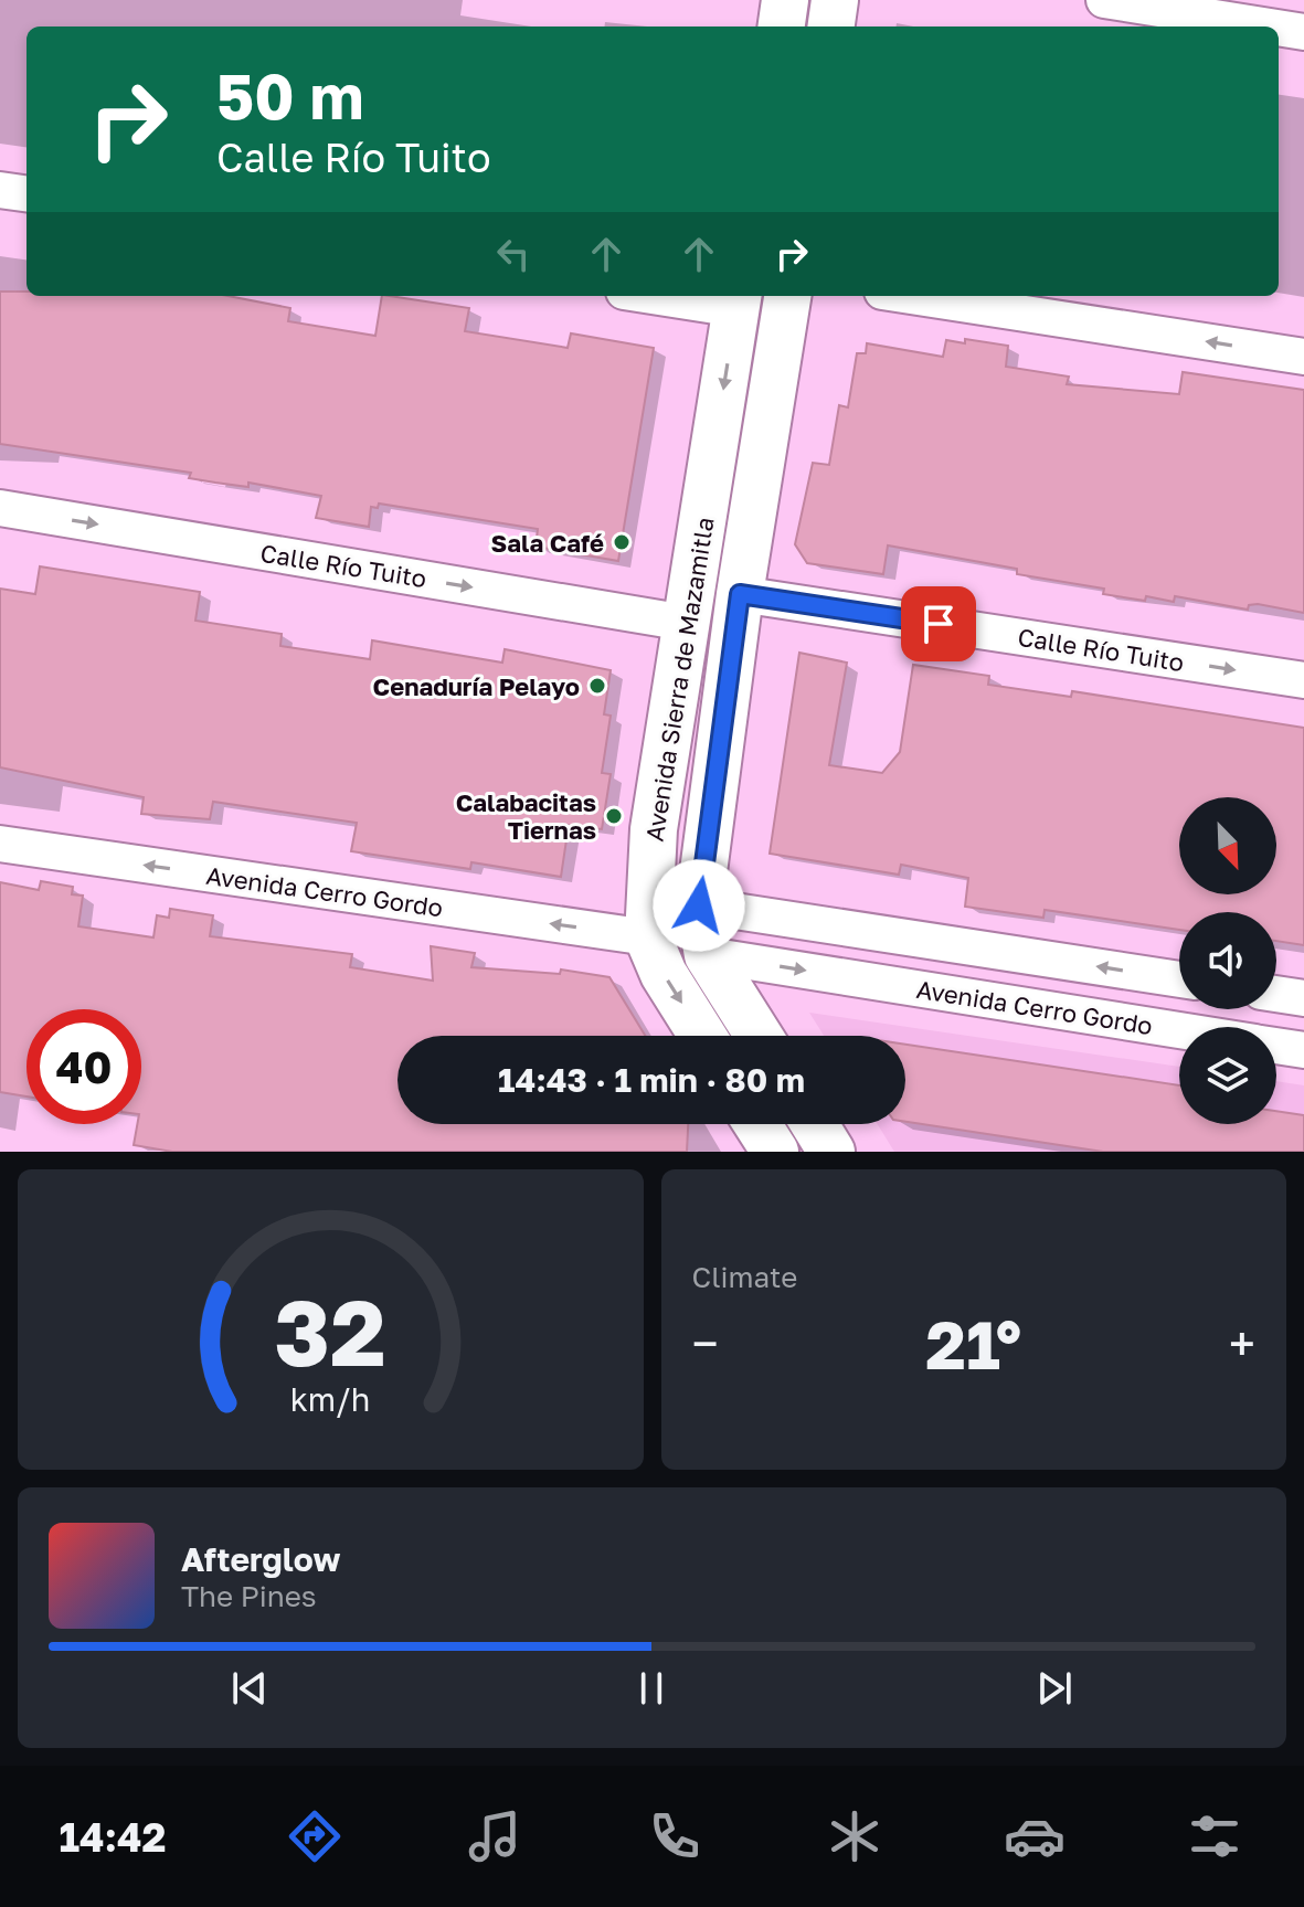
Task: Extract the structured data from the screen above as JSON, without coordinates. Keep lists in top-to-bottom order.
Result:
{
  "streets": {
    "street": ["Calle Río Tuito", "Avenida Sierra de Mazamitla", "Avenida Cerro Gordo"]
  },
  "crossings": [
    ["Calle Río Tuito", "Avenida Sierra de Mazamitla"],
    ["Avenida Sierra de Mazamitla", "Avenida Cerro Gordo"]
  ],
  "one_way": ["Calle Río Tuito"],
  "places": ["Sala Café", "Cenaduría Pelayo", "Calabacitas Tiernas"],
  "north": "bottom right",
  "page": {
    "turn": ["50 m", "Calle Río Tuito"],
    "limit": "40",
    "trip": "14:43 · 1 min · 80 m",
    "tile": "Climate",
    "heat": ["−", "21°", "+"],
    "song": ["Afterglow", "The Pines"],
    "tabs": "14:42",
    "gauge": ["32", "km/h"]
  }
}
